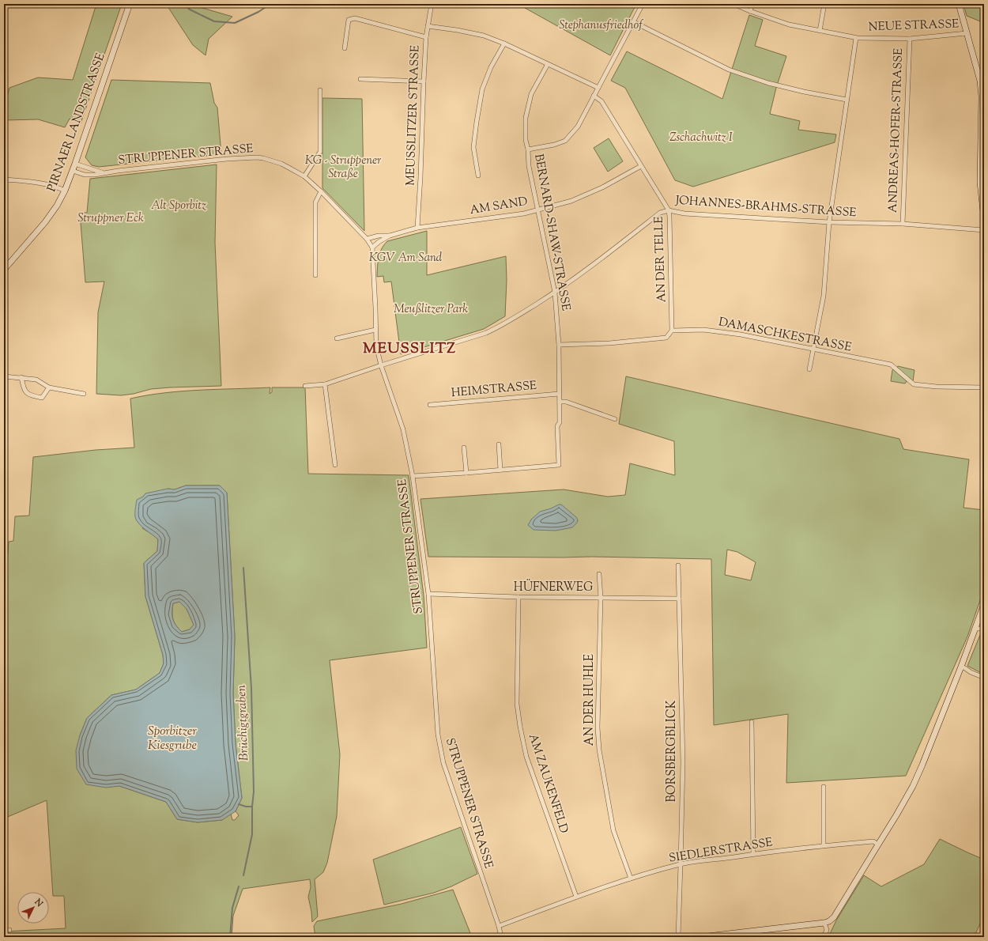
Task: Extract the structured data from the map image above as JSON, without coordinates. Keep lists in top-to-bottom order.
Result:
{
  "streets": {
    "street": [
      "NEUE STRASSE",
      "MEUSSLITZER STRASSE",
      "PIRNAER LANDSTRASSE",
      "ANDREAS-HOFER-STRASSE",
      "STRUPPENER STRASSE",
      "AM SAND",
      "JOHANNES-BRAHMS-STRASSE",
      "BERNARD-SHAW-STRASSE",
      "AN DER TELLE",
      "DAMASCHKESTRASSE",
      "HEIMSTRASSE",
      "HÜFNERWEG",
      "AN DER HUHLE",
      "BORSBERGBLICK",
      "AM ZAUKENFELD",
      "SIEDLERSTRASSE"
    ]
  },
  "crossings": [
    ["NEUE STRASSE", "ANDREAS-HOFER-STRASSE"],
    ["MEUSSLITZER STRASSE", "AM SAND"],
    ["PIRNAER LANDSTRASSE", "STRUPPENER STRASSE"],
    ["ANDREAS-HOFER-STRASSE", "JOHANNES-BRAHMS-STRASSE"],
    ["STRUPPENER STRASSE", "AM SAND"],
    ["STRUPPENER STRASSE", "JOHANNES-BRAHMS-STRASSE"],
    ["STRUPPENER STRASSE", "HÜFNERWEG"],
    ["STRUPPENER STRASSE", "SIEDLERSTRASSE"],
    ["AM SAND", "BERNARD-SHAW-STRASSE"],
    ["AM SAND", "AN DER TELLE"],
    ["JOHANNES-BRAHMS-STRASSE", "BERNARD-SHAW-STRASSE"],
    ["JOHANNES-BRAHMS-STRASSE", "AN DER TELLE"],
    ["BERNARD-SHAW-STRASSE", "HEIMSTRASSE"],
    ["AN DER TELLE", "DAMASCHKESTRASSE"],
    ["HÜFNERWEG", "AN DER HUHLE"],
    ["HÜFNERWEG", "BORSBERGBLICK"],
    ["HÜFNERWEG", "AM ZAUKENFELD"],
    ["AN DER HUHLE", "SIEDLERSTRASSE"],
    ["BORSBERGBLICK", "SIEDLERSTRASSE"],
    ["AM ZAUKENFELD", "SIEDLERSTRASSE"]
  ],
  "districts": ["MEUSSLITZ"],
  "water": ["Brüchigtgraben", "Sporbitzer Kiesgrube"],
  "parks": [
    "Stephanusfriedhof",
    "Zschachwitz I",
    "KG - Struppener Straße",
    "Alt Sporbitz",
    "Struppner Eck",
    "KGV Am Sand",
    "Meußlitzer Park"
  ],
  "north": "top right"
}
